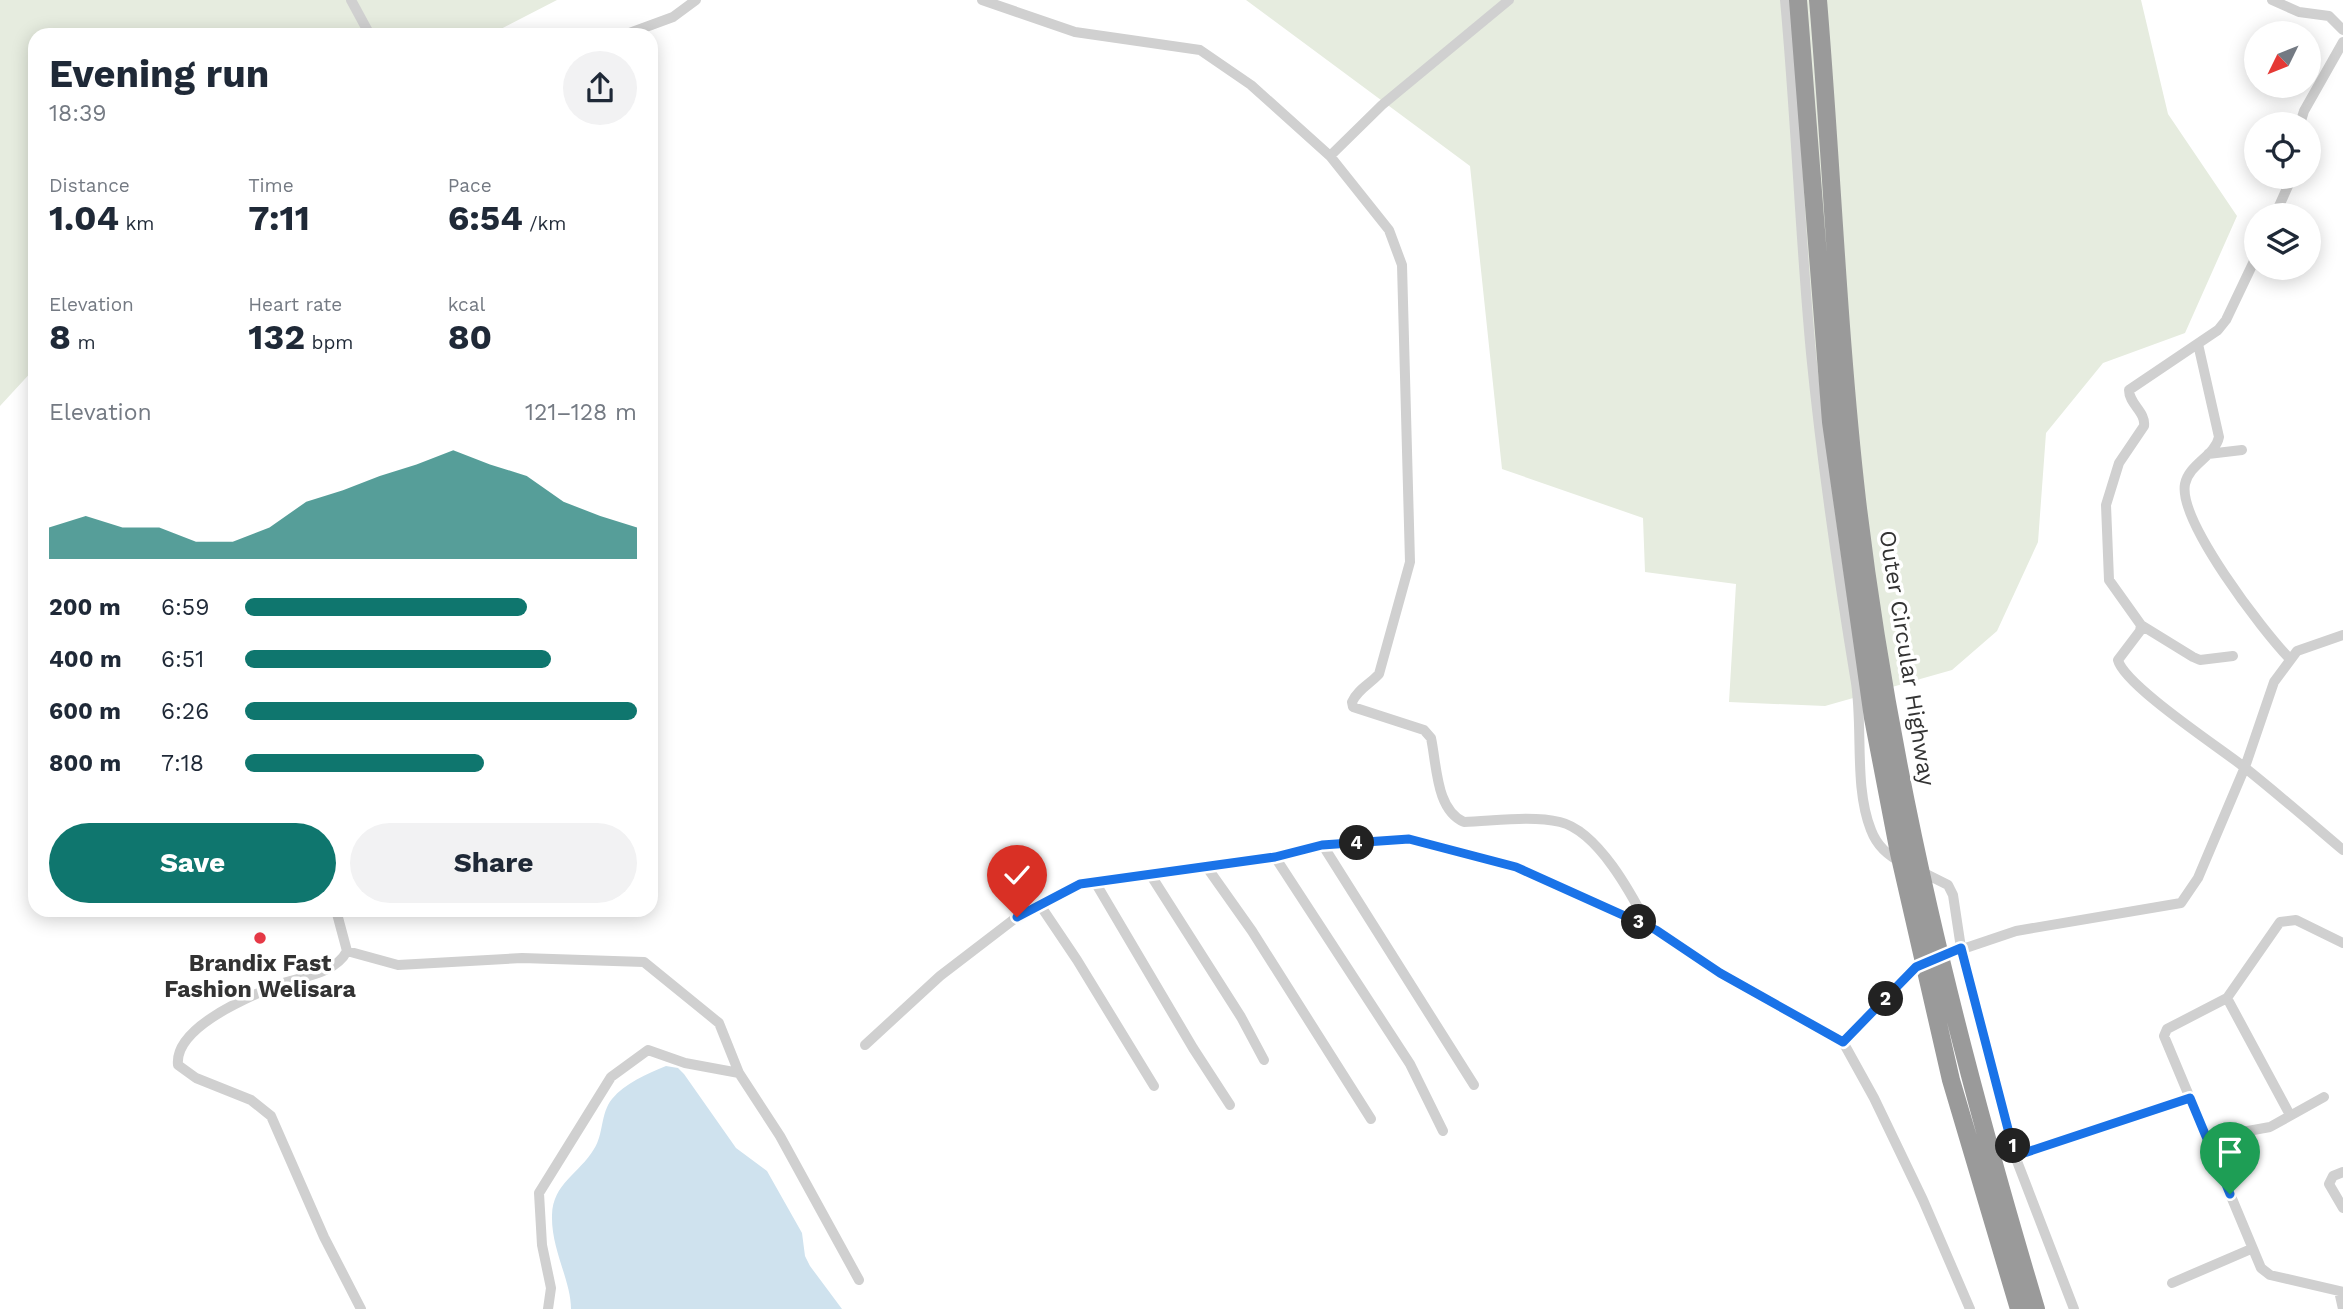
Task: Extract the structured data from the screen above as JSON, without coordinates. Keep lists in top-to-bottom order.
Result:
{
  "streets": {
    "highway": ["Outer Circular Highway"]
  },
  "places": ["Brandix Fast Fashion Welisara"],
  "north": "bottom left",
  "page": {
    "heading": ["Evening run", "18:39"],
    "stats": [
      ["Distance", "1.04 km"],
      ["Time", "7:11"],
      ["Pace", "6:54 /km"],
      ["Elevation", "8 m"],
      ["Heart rate", "132 bpm"],
      ["kcal", "80"]
    ],
    "chart": ["Elevation", "121–128 m"],
    "list": [
      {
        "name": "200 m",
        "note": "6:59"
      },
      {
        "name": "400 m",
        "note": "6:51"
      },
      {
        "name": "600 m",
        "note": "6:26"
      },
      {
        "name": "800 m",
        "note": "7:18"
      }
    ],
    "buttons": ["Save", "Share"],
    "pins": [
      "4",
      "3",
      "2",
      "1"
    ]
  }
}
